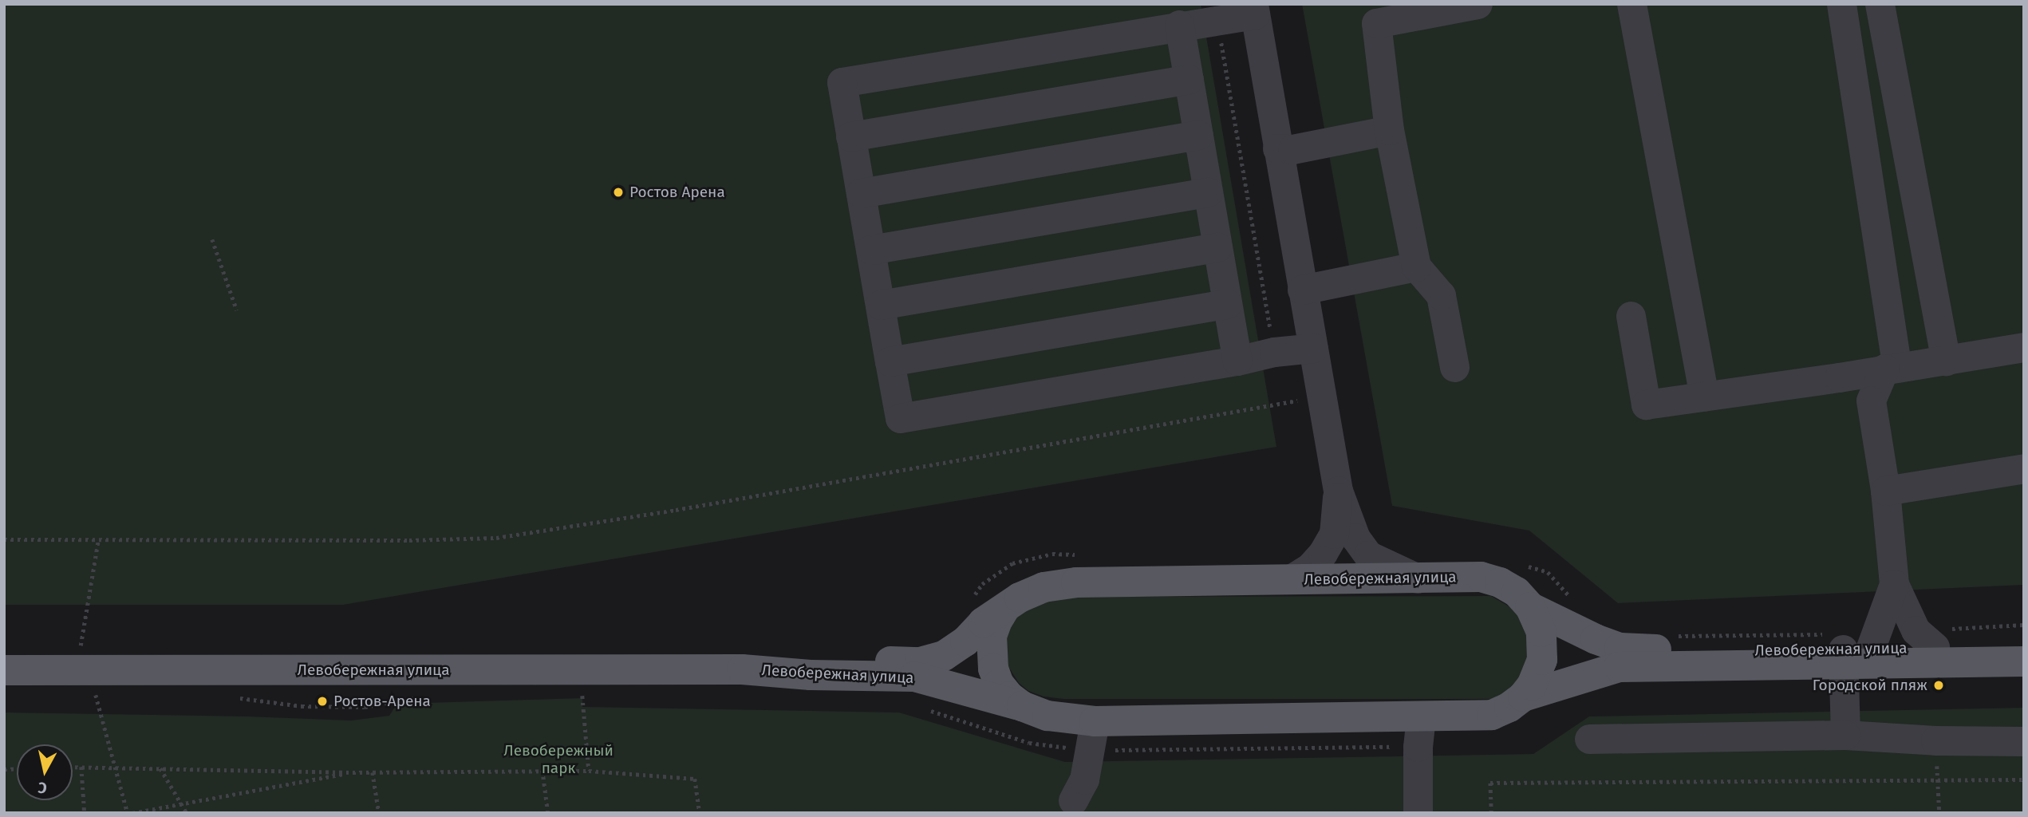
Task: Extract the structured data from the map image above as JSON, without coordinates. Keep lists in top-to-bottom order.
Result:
{
  "streets": {
    "main road": ["Левобережная улица"]
  },
  "parks": ["Левобережный парк"],
  "places": ["Ростов Арена", "Городской пляж", "Ростов-Арена"],
  "north": "bottom"
}
